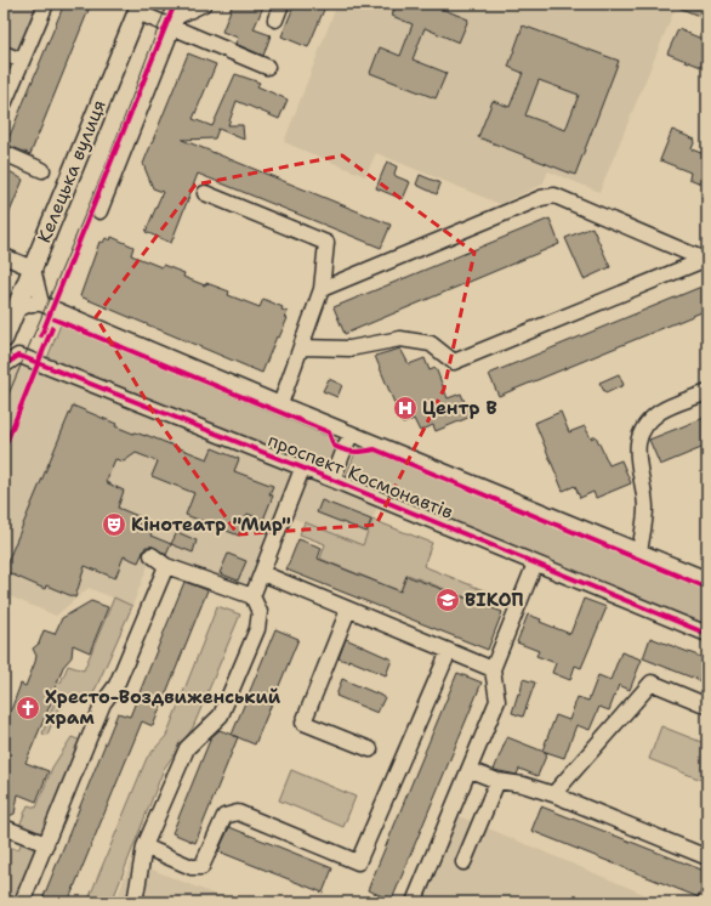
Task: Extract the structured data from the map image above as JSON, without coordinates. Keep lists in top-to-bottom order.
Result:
{
  "streets": {
    "main road": ["Келецька вулиця"],
    "street": ["проспект Космонавтів"]
  },
  "places": {
    "hospital": ["Центр В"],
    "theatre": ["Кінотеатр \"Мир\""],
    "school or university": ["ВІКОП"],
    "church": ["Хресто-Воздвиженський храм"]
  }
}
